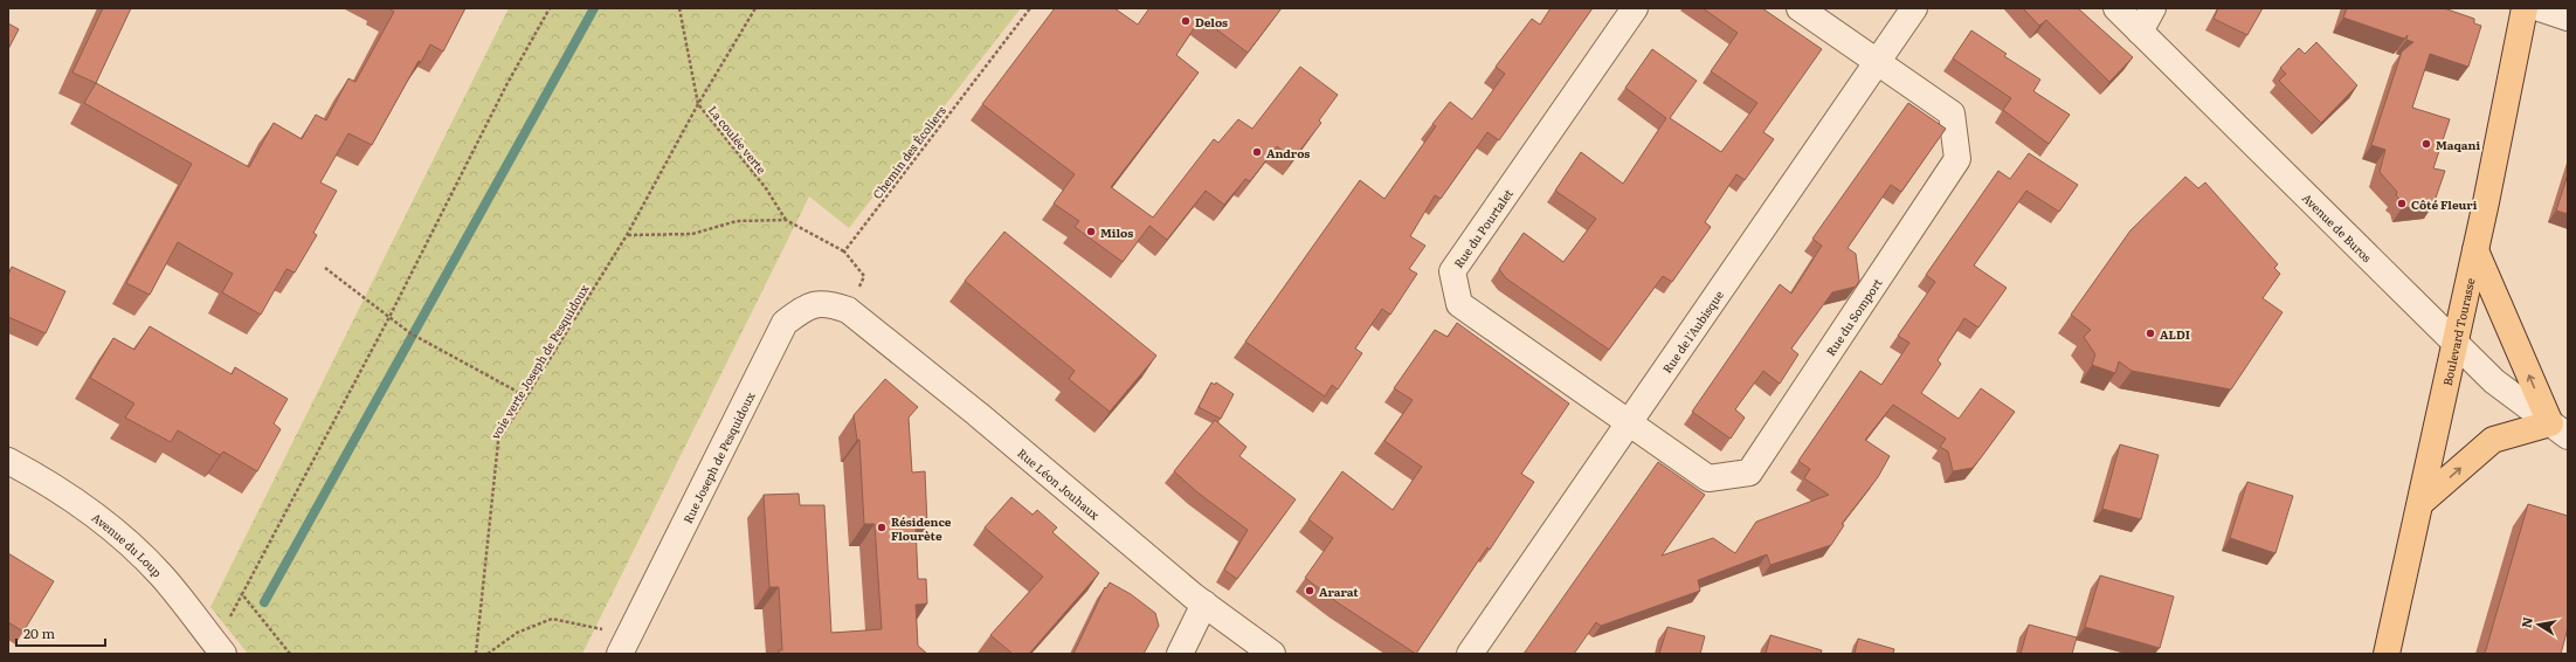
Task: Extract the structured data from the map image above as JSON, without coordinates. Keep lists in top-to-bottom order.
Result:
{
  "streets": {
    "main road": ["Boulevard Tourasse"],
    "street": [
      "Avenue de Buros",
      "Rue du Pourtalet",
      "Rue du Somport",
      "Rue de l'Aubisque",
      "Rue Joseph de Pesquidoux",
      "Rue Léon Jouhaux",
      "Avenue du Loup"
    ],
    "path": ["La coulée verte", "Chemin des Écoliers", "voie verte Joseph de Pesquidoux"]
  },
  "crossings": [
    ["La coulée verte", "voie verte Joseph de Pesquidoux"],
    ["Avenue de Buros", "Boulevard Tourasse"],
    ["Rue du Pourtalet", "Rue du Somport"],
    ["Rue du Pourtalet", "Rue de l'Aubisque"],
    ["Rue du Somport", "Rue de l'Aubisque"],
    ["Rue Joseph de Pesquidoux", "Rue Léon Jouhaux"]
  ],
  "places": [
    "Delos",
    "Maqani",
    "Andros",
    "Côté Fleuri",
    "Milos",
    "ALDI",
    "Résidence Flourète",
    "Ararat"
  ],
  "scale_bar": "20 m",
  "north": "left"
}
